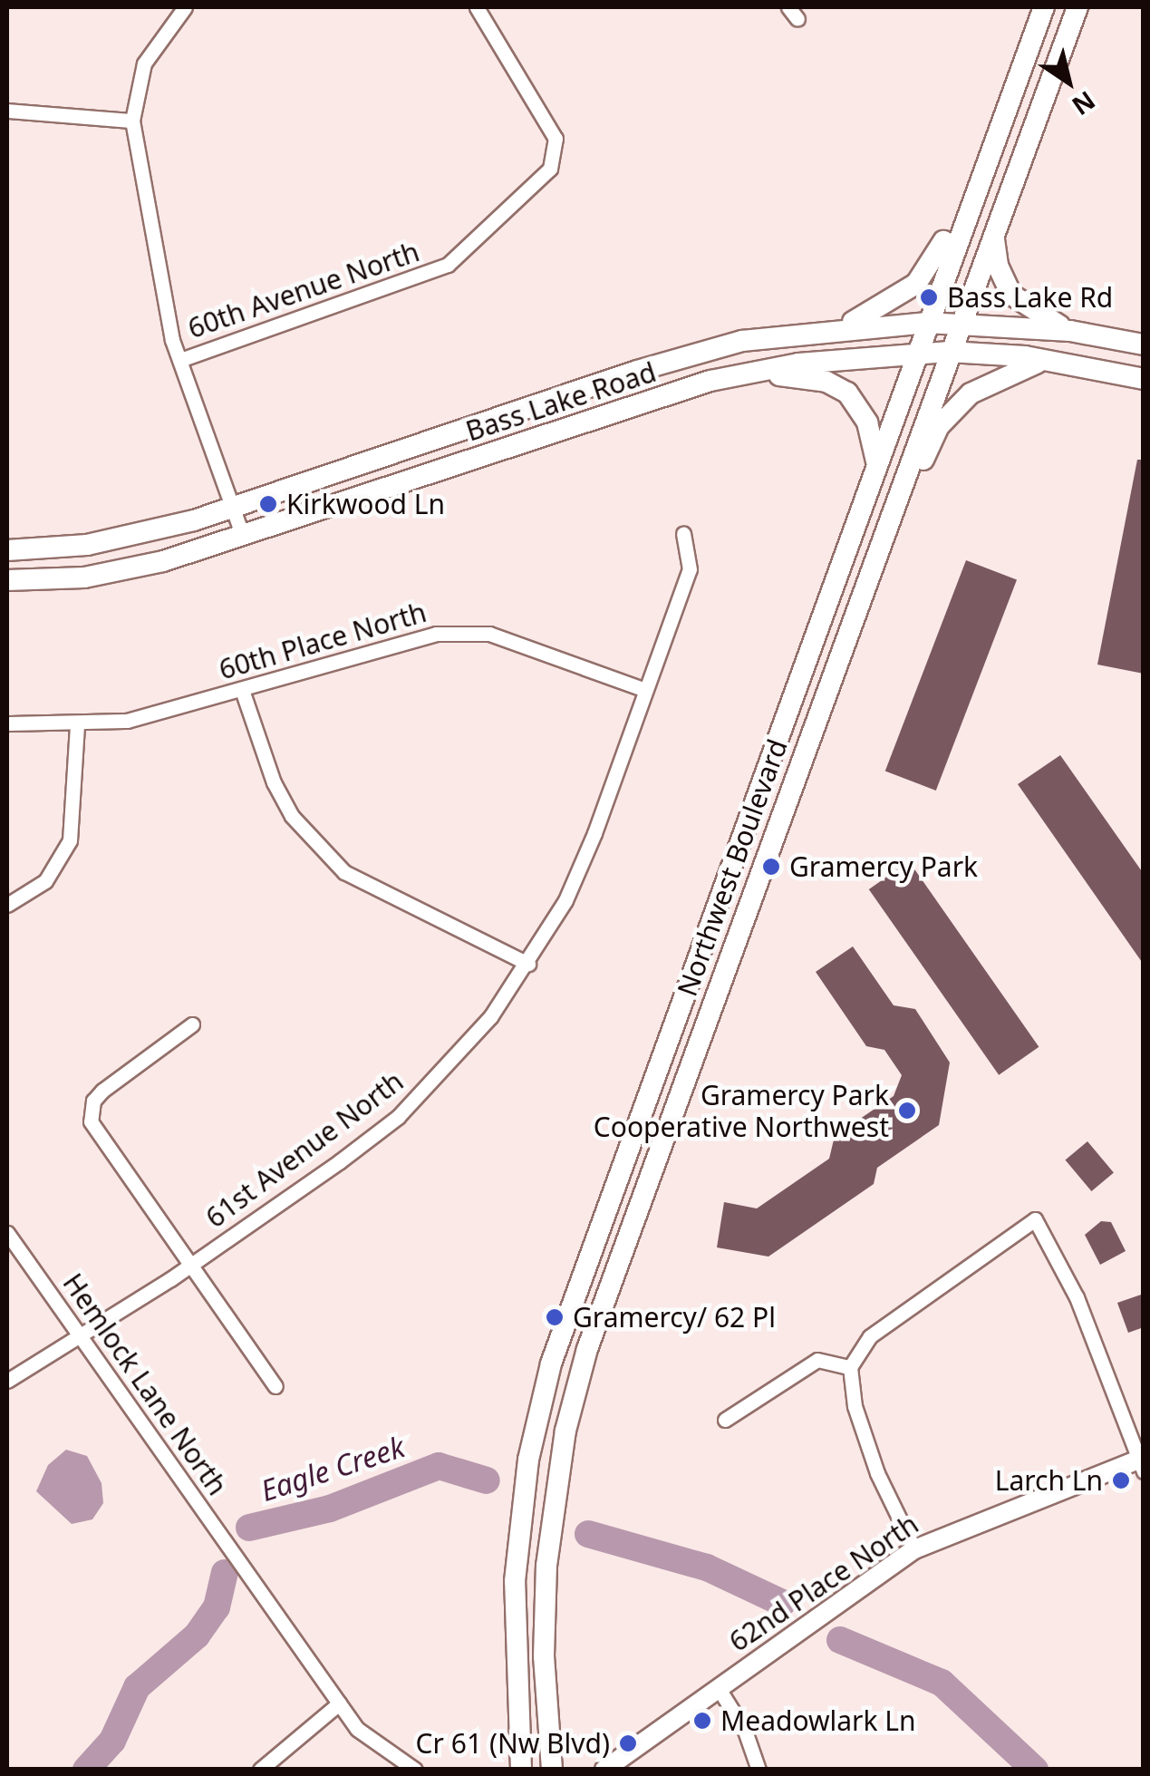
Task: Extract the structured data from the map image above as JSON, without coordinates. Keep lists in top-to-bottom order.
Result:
{
  "streets": {
    "main road": ["Bass Lake Road", "Northwest Boulevard"],
    "street": [
      "60th Avenue North",
      "60th Place North",
      "61st Avenue North",
      "Hemlock Lane North",
      "62nd Place North"
    ]
  },
  "crossings": [
    ["Bass Lake Road", "Northwest Boulevard"],
    ["60th Place North", "61st Avenue North"],
    ["61st Avenue North", "Hemlock Lane North"]
  ],
  "water": ["Eagle Creek"],
  "places": [
    "Bass Lake Rd",
    "Kirkwood Ln",
    "Gramercy Park",
    "Gramercy Park Cooperative Northwest",
    "Gramercy/ 62 Pl",
    "Larch Ln",
    "Meadowlark Ln",
    "Cr 61 (Nw Blvd)"
  ],
  "north": "bottom right"
}
